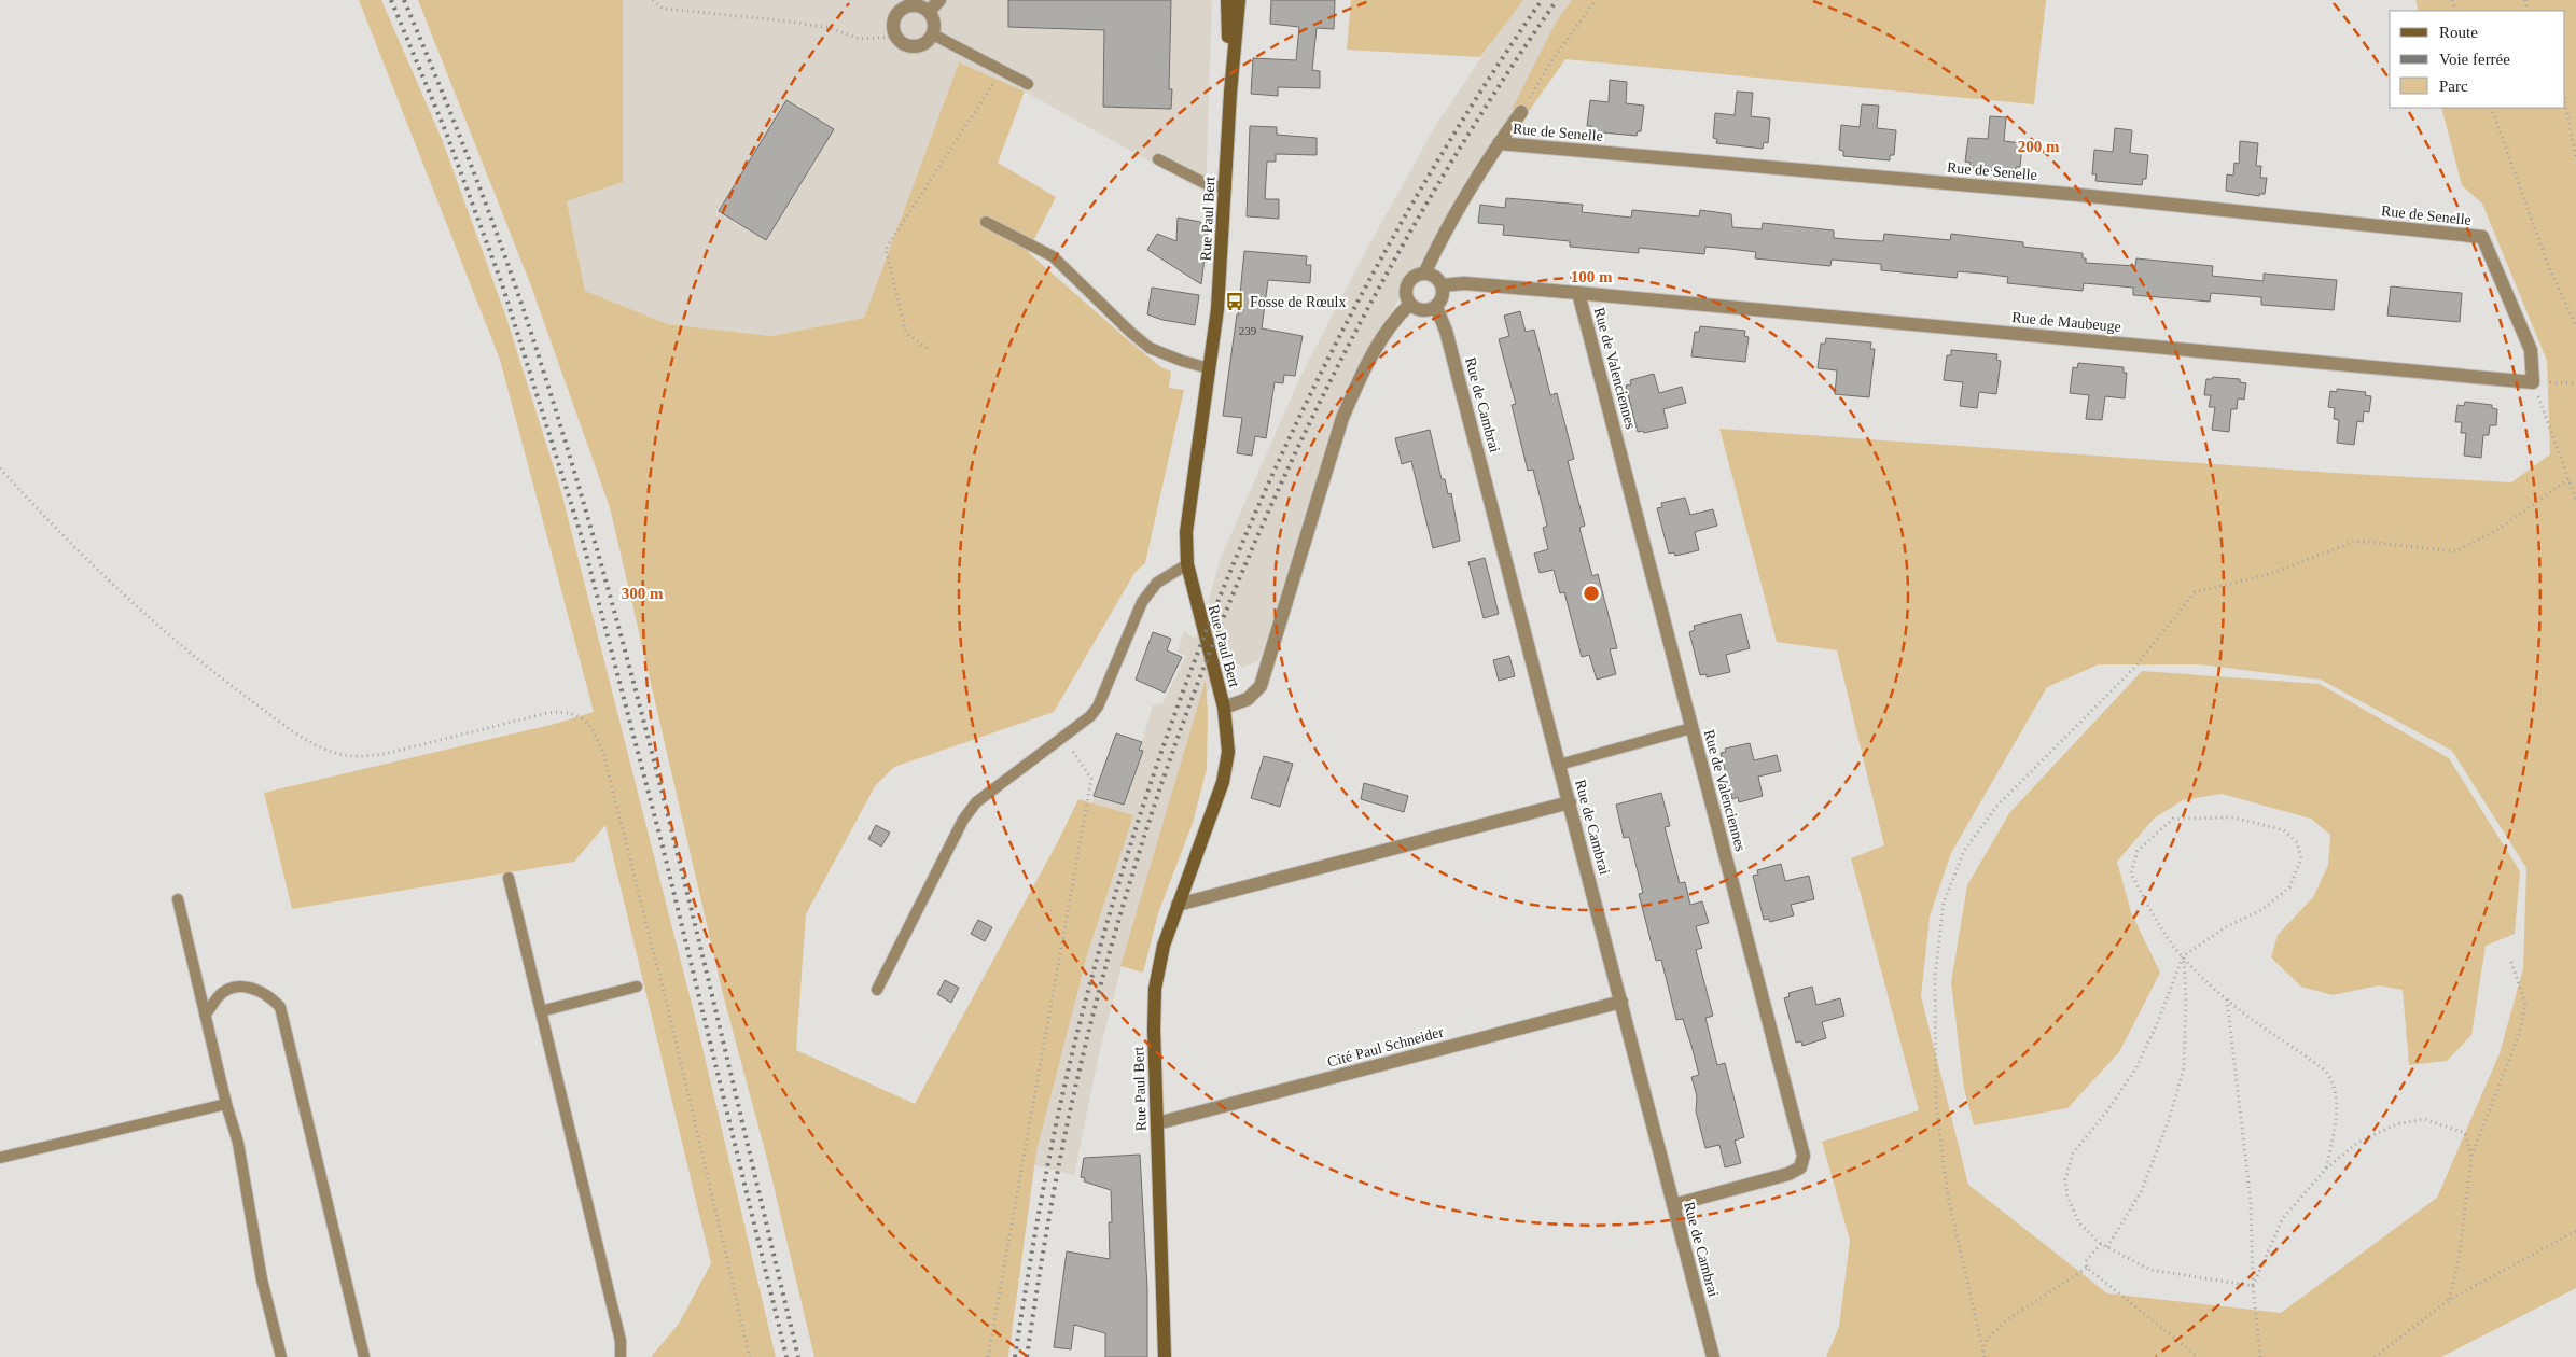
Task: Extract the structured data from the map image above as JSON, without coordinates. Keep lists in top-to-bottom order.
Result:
{
  "streets": {
    "street": [
      "Rue de Senelle",
      "Rue Paul Bert",
      "Rue de Maubeuge",
      "Rue de Valenciennes",
      "Rue de Cambrai",
      "Cité Paul Schneider"
    ]
  },
  "crossings": [
    ["Rue de Senelle", "Rue de Maubeuge"],
    ["Rue de Senelle", "Rue de Cambrai"],
    ["Rue Paul Bert", "Cité Paul Schneider"],
    ["Rue de Maubeuge", "Rue de Valenciennes"],
    ["Rue de Maubeuge", "Rue de Cambrai"],
    ["Rue de Valenciennes", "Rue de Cambrai"],
    ["Rue de Cambrai", "Cité Paul Schneider"]
  ],
  "places": {
    "bus stop": ["Fosse de Rœulx"]
  },
  "house_numbers": ["239"],
  "legend": ["Route", "Voie ferrée", "Parc"],
  "rings": ["200 m", "100 m", "300 m"]
}
